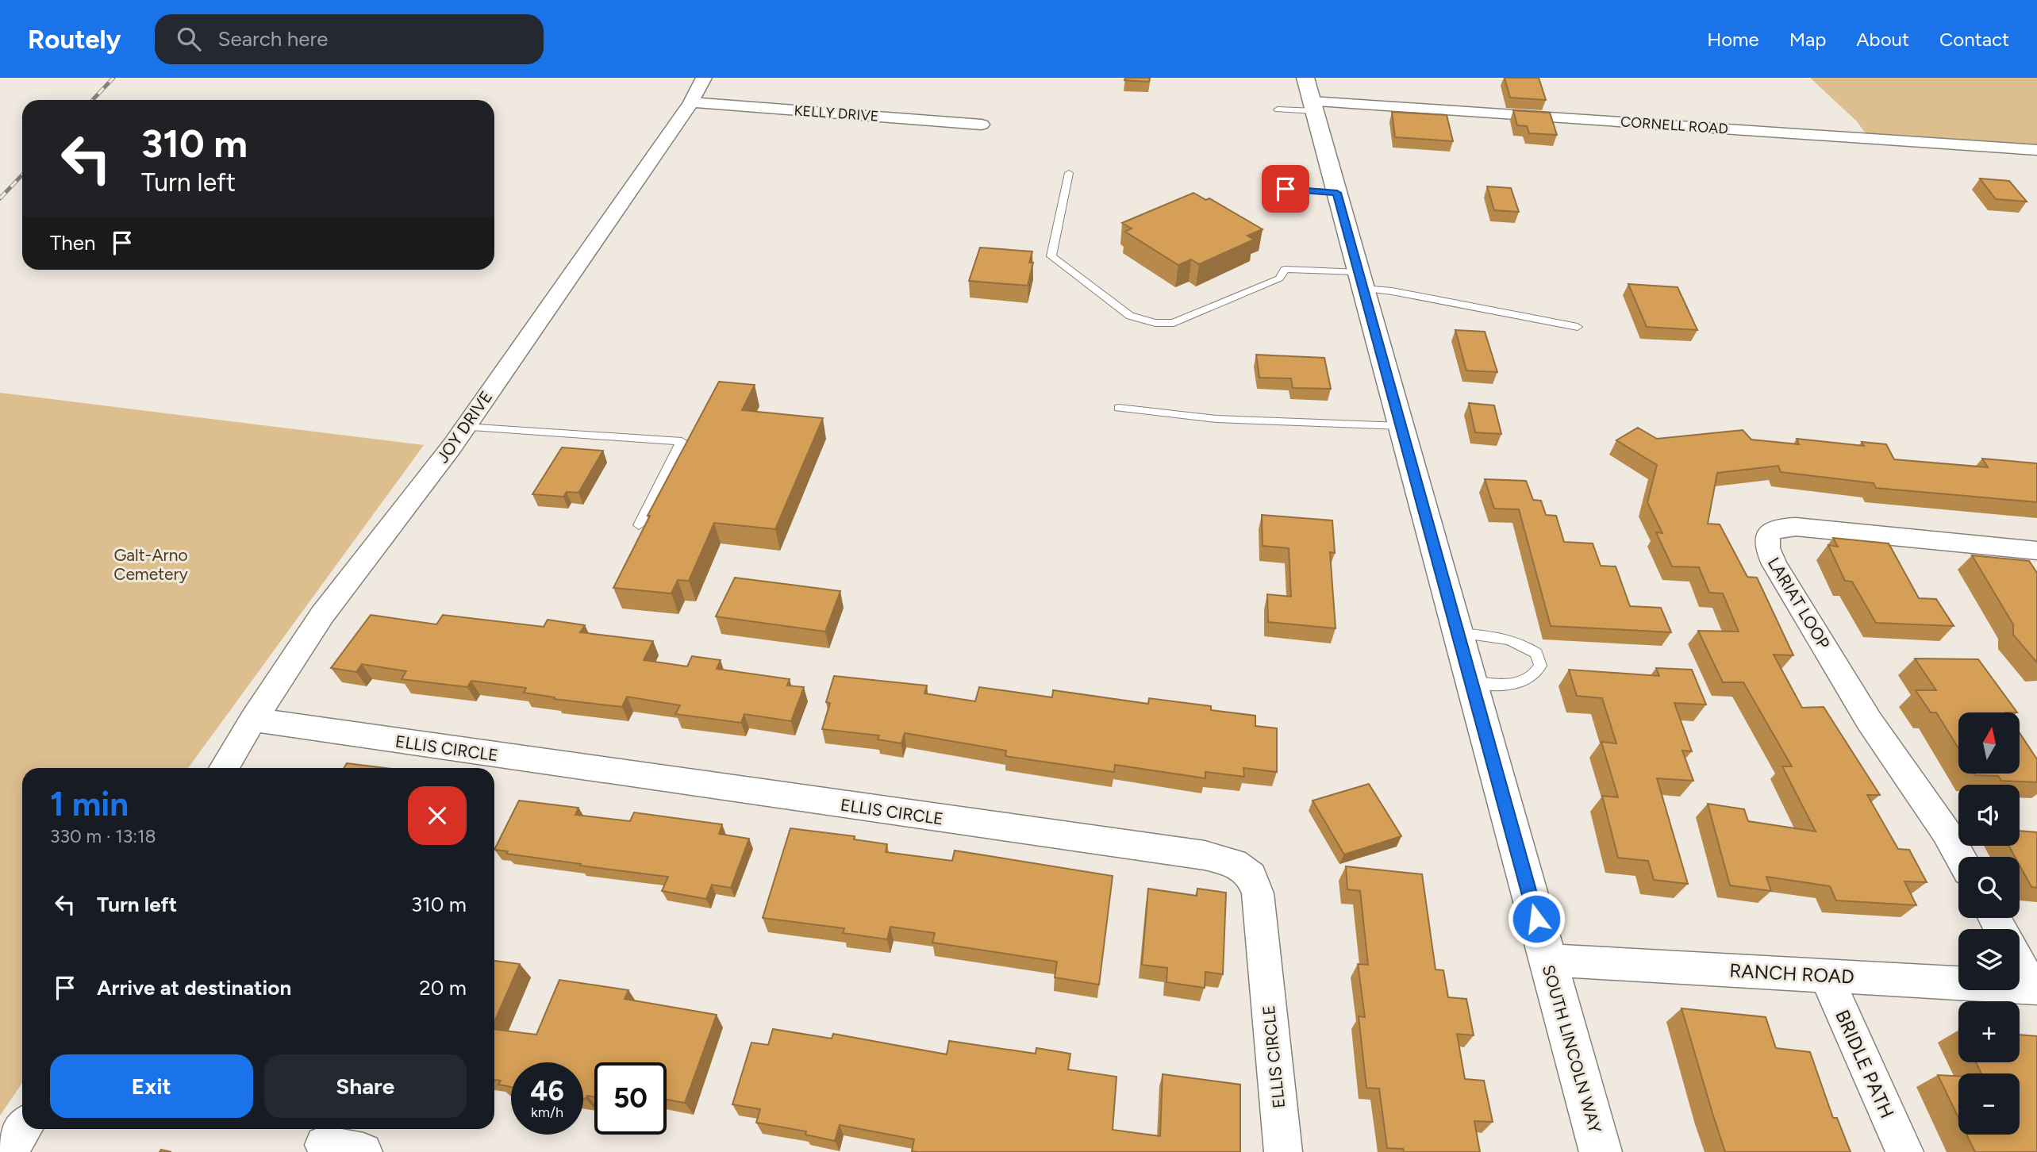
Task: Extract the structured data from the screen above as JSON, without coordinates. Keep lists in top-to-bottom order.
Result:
{
  "streets": {
    "main road": ["SOUTH LINCOLN WAY"],
    "street": [
      "KELLY DRIVE",
      "CORNELL ROAD",
      "JOY DRIVE",
      "LARIAT LOOP",
      "ELLIS CIRCLE",
      "RANCH ROAD",
      "BRIDLE PATH"
    ]
  },
  "crossings": [
    ["KELLY DRIVE", "JOY DRIVE"],
    ["CORNELL ROAD", "SOUTH LINCOLN WAY"],
    ["JOY DRIVE", "ELLIS CIRCLE"],
    ["RANCH ROAD", "SOUTH LINCOLN WAY"],
    ["RANCH ROAD", "BRIDLE PATH"]
  ],
  "parks": ["Galt-Arno Cemetery"],
  "north": "top",
  "page": {
    "header": "Routely",
    "search": "Search here",
    "nav": [
      "Home",
      "Map",
      "About",
      "Contact"
    ],
    "turn": ["310 m", "Turn left"],
    "then": "Then",
    "map_buttons": ["+", "−"],
    "heading": ["1 min", "330 m · 13:18"],
    "list": [
      {
        "name": "Turn left",
        "value": "310 m"
      },
      {
        "name": "Arrive at destination",
        "value": "20 m"
      }
    ],
    "buttons": ["Exit", "Share"],
    "speed": "46 km/h",
    "limit": "50"
  }
}
